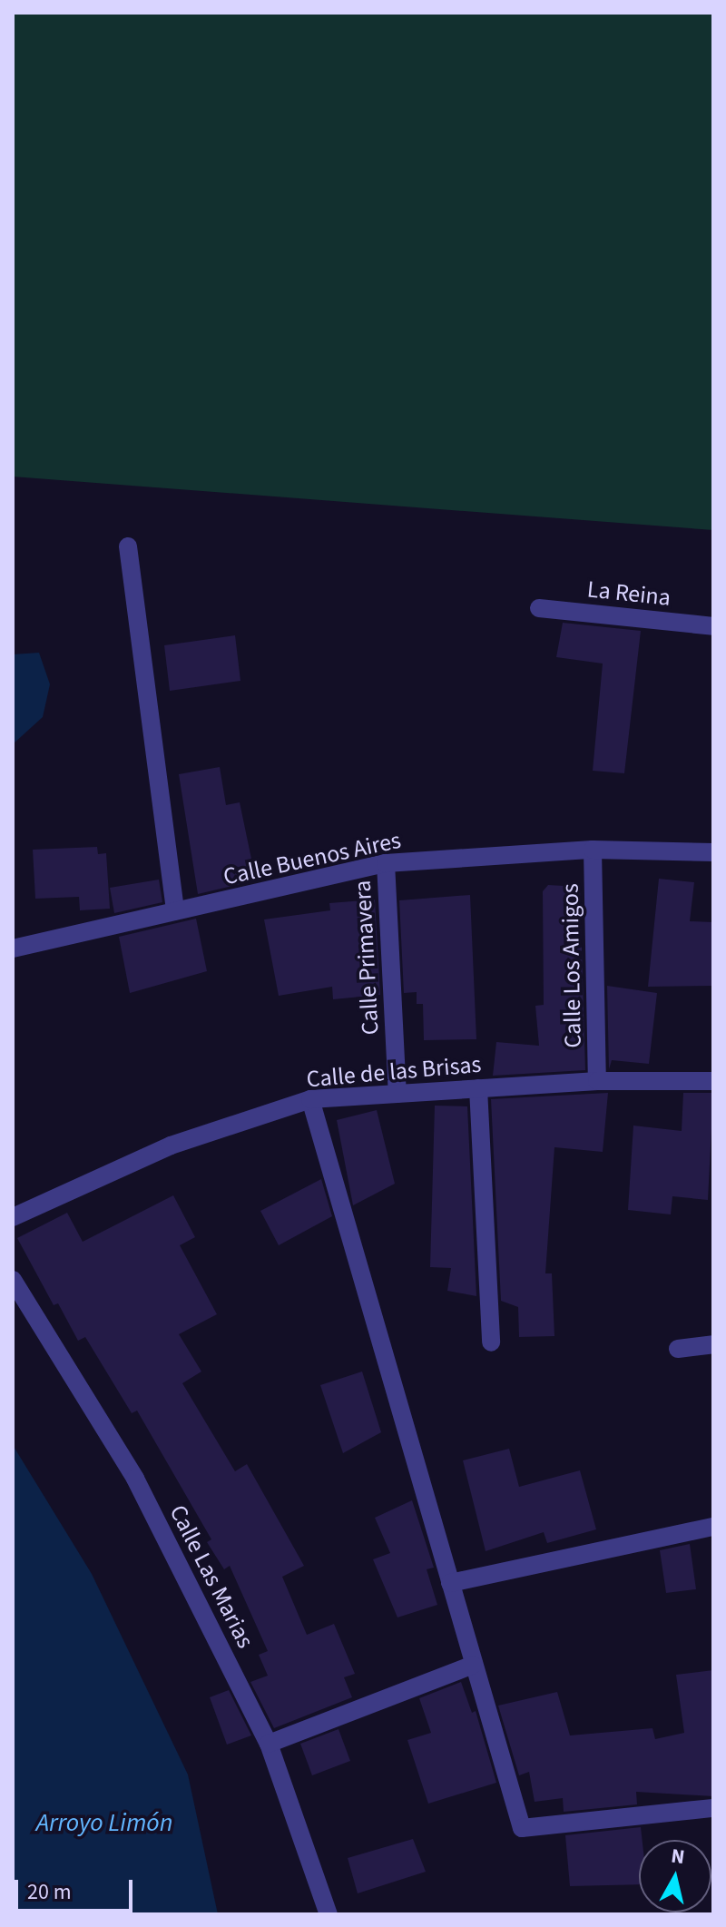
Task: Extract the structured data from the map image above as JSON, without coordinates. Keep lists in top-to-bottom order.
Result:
{
  "streets": {
    "street": [
      "La Reina",
      "Calle Buenos Aires",
      "Calle Primavera",
      "Calle Los Amigos",
      "Calle de las Brisas",
      "Calle Las Marias"
    ]
  },
  "crossings": [
    ["Calle Buenos Aires", "Calle Primavera"],
    ["Calle Buenos Aires", "Calle Los Amigos"],
    ["Calle Primavera", "Calle de las Brisas"],
    ["Calle Los Amigos", "Calle de las Brisas"]
  ],
  "water": ["Arroyo Limón"],
  "scale_bar": "20 m",
  "north": "top"
}
